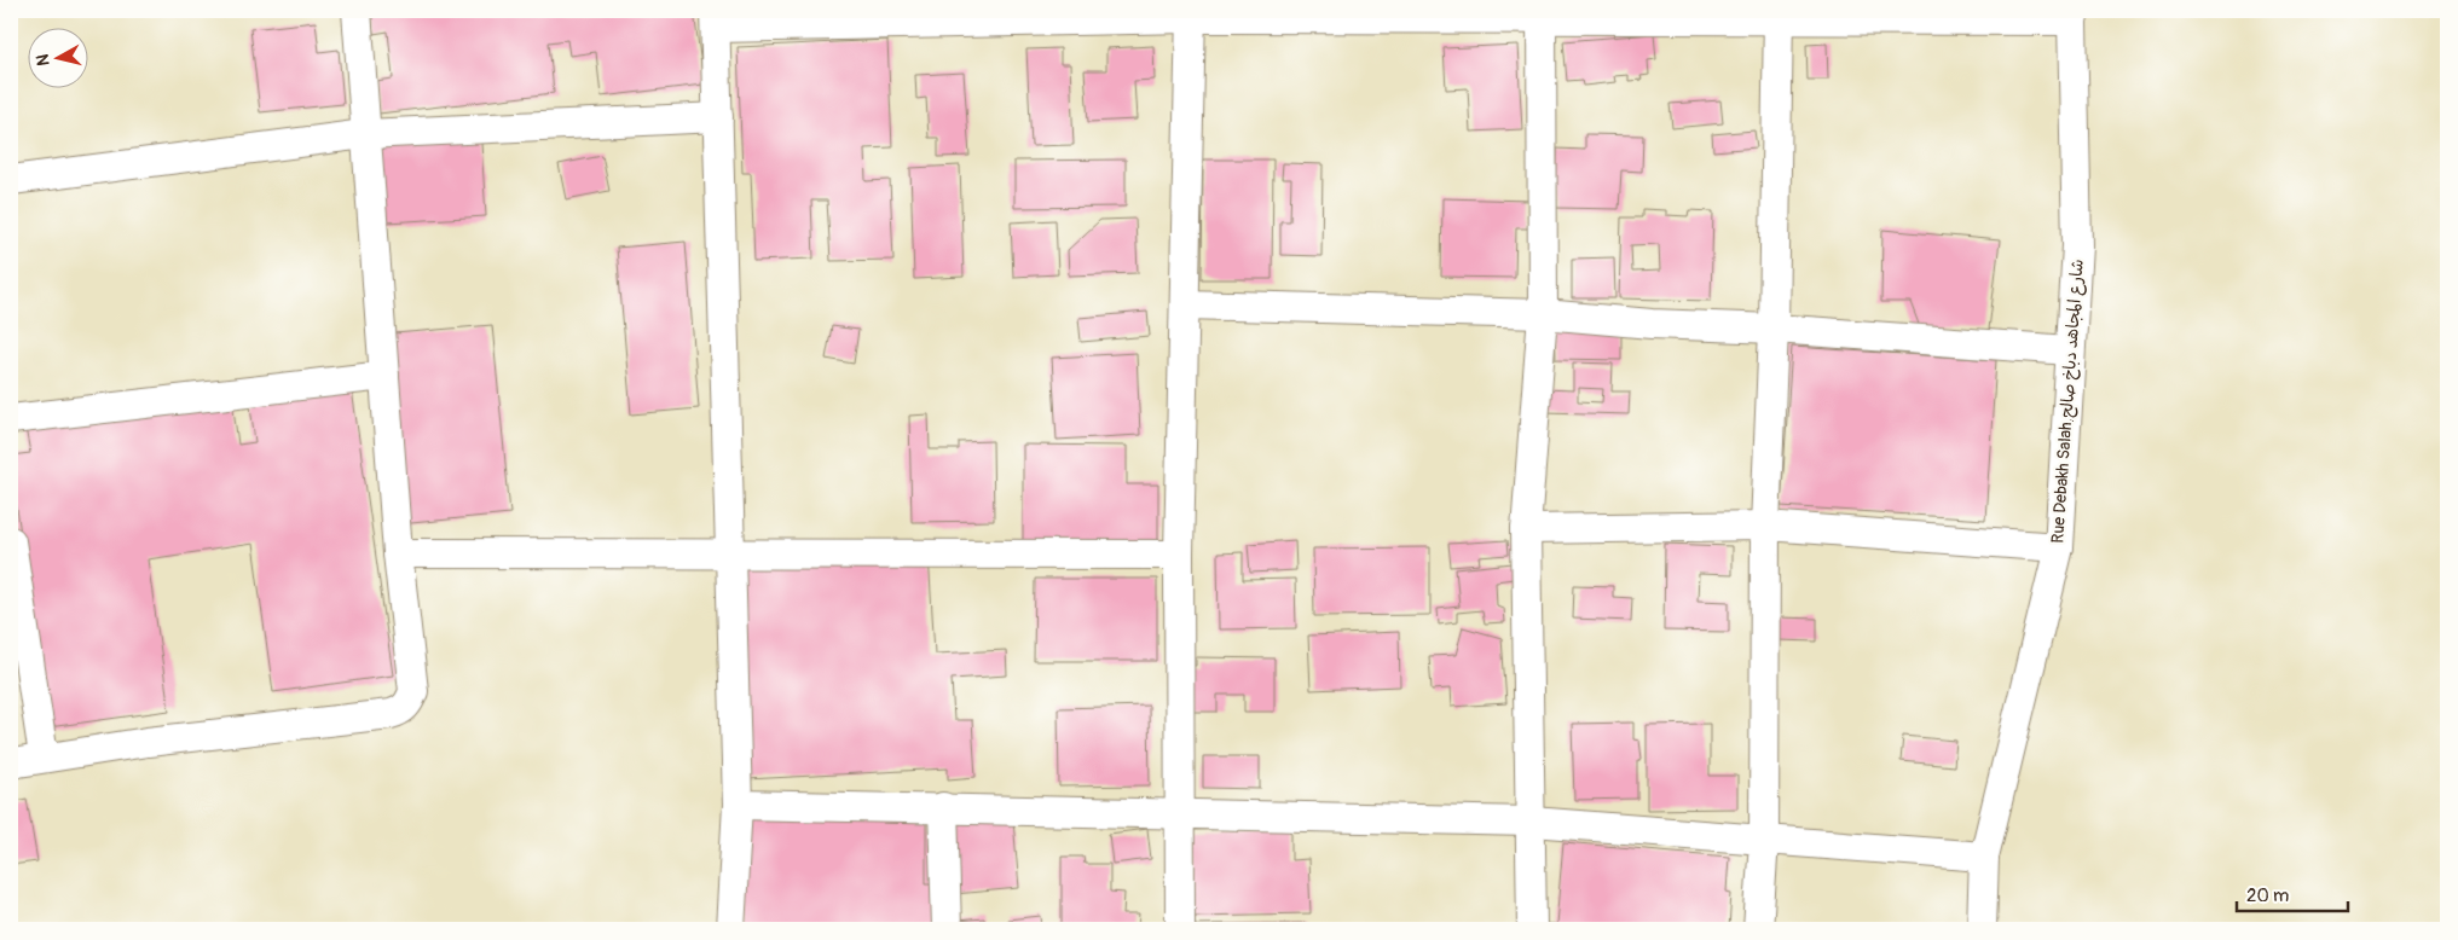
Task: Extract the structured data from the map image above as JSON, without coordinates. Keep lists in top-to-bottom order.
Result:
{
  "streets": {
    "street": ["Rue Debakh Salah,شارع المجاهد دباخ صالح"]
  },
  "scale_bar": "20 m",
  "north": "left"
}
